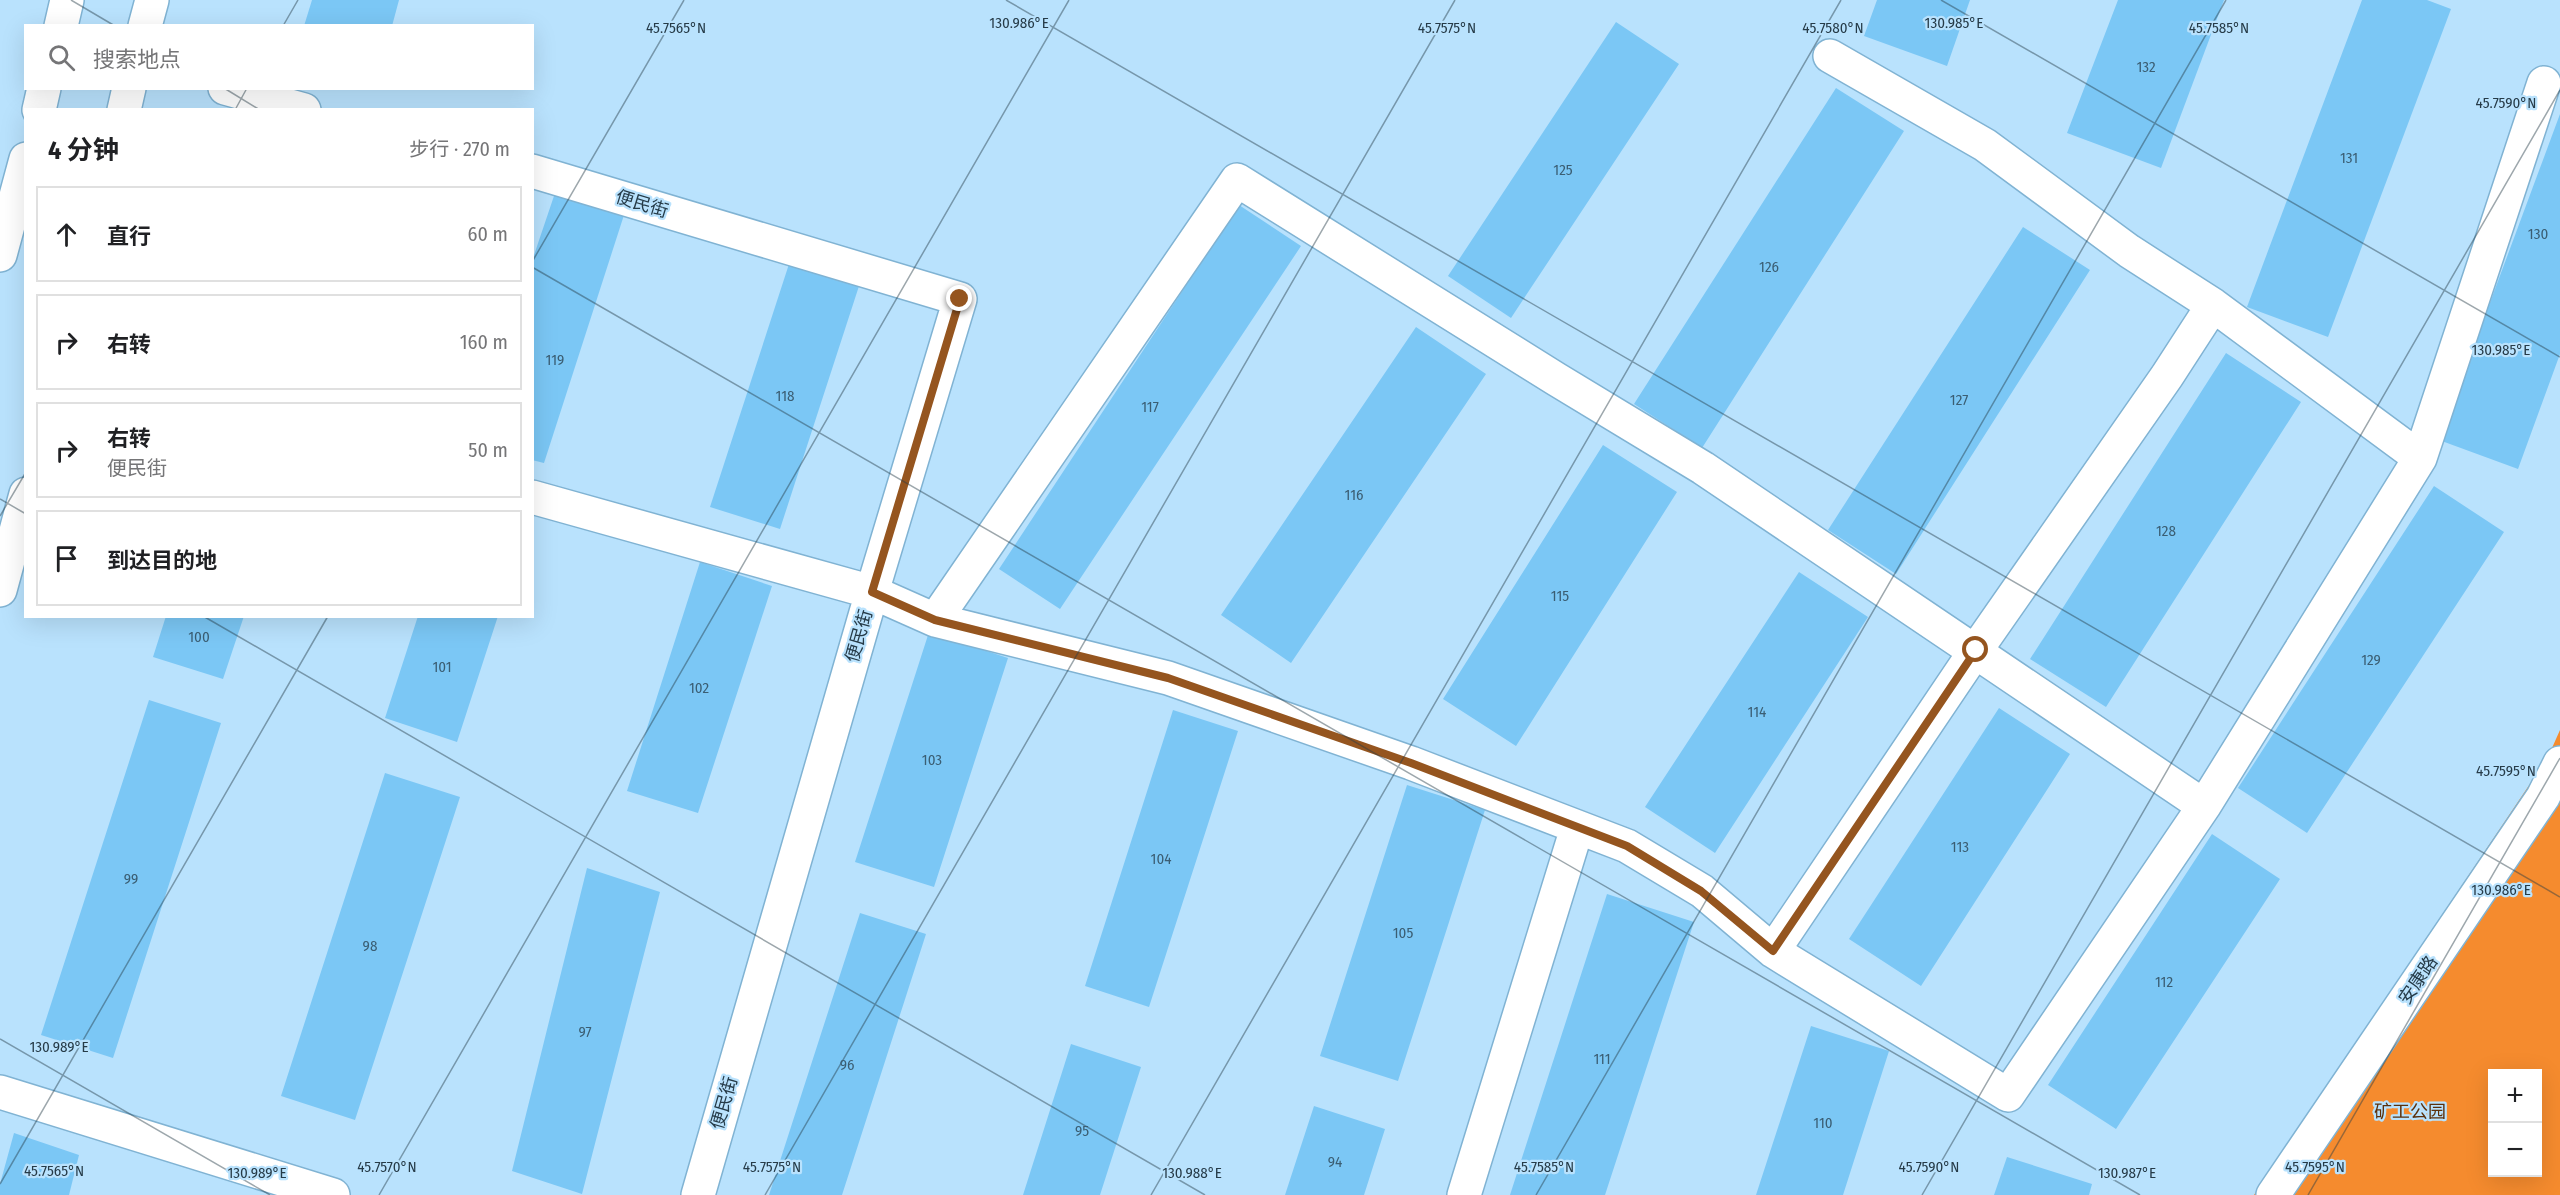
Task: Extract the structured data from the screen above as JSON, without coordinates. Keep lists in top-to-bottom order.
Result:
{
  "streets": {
    "main road": ["便民街", "安康路"]
  },
  "parks": ["矿工公园"],
  "house_numbers": [
    "132",
    "131",
    "125",
    "130",
    "126",
    "119",
    "118",
    "127",
    "117",
    "116",
    "128",
    "115",
    "100",
    "129",
    "101",
    "102",
    "114",
    "103",
    "113",
    "104",
    "99",
    "105",
    "98",
    "112",
    "97",
    "111",
    "96",
    "110",
    "95",
    "94"
  ],
  "page": {
    "search": "搜索地点",
    "heading": ["4 分钟", "步行 · 270 m"],
    "list": [
      ["直行", "60 m"],
      ["右转", "160 m"],
      ["右转", "便民街", "50 m"],
      "到达目的地"
    ],
    "map_buttons": ["+", "−"]
  },
  "coordinates": [
    "130.986°E",
    "130.985°E",
    "45.7565°N",
    "45.7575°N",
    "45.7580°N",
    "45.7585°N",
    "45.7590°N",
    "45.7595°N",
    "130.989°E",
    "45.7570°N",
    "130.988°E",
    "130.987°E"
  ]
}
